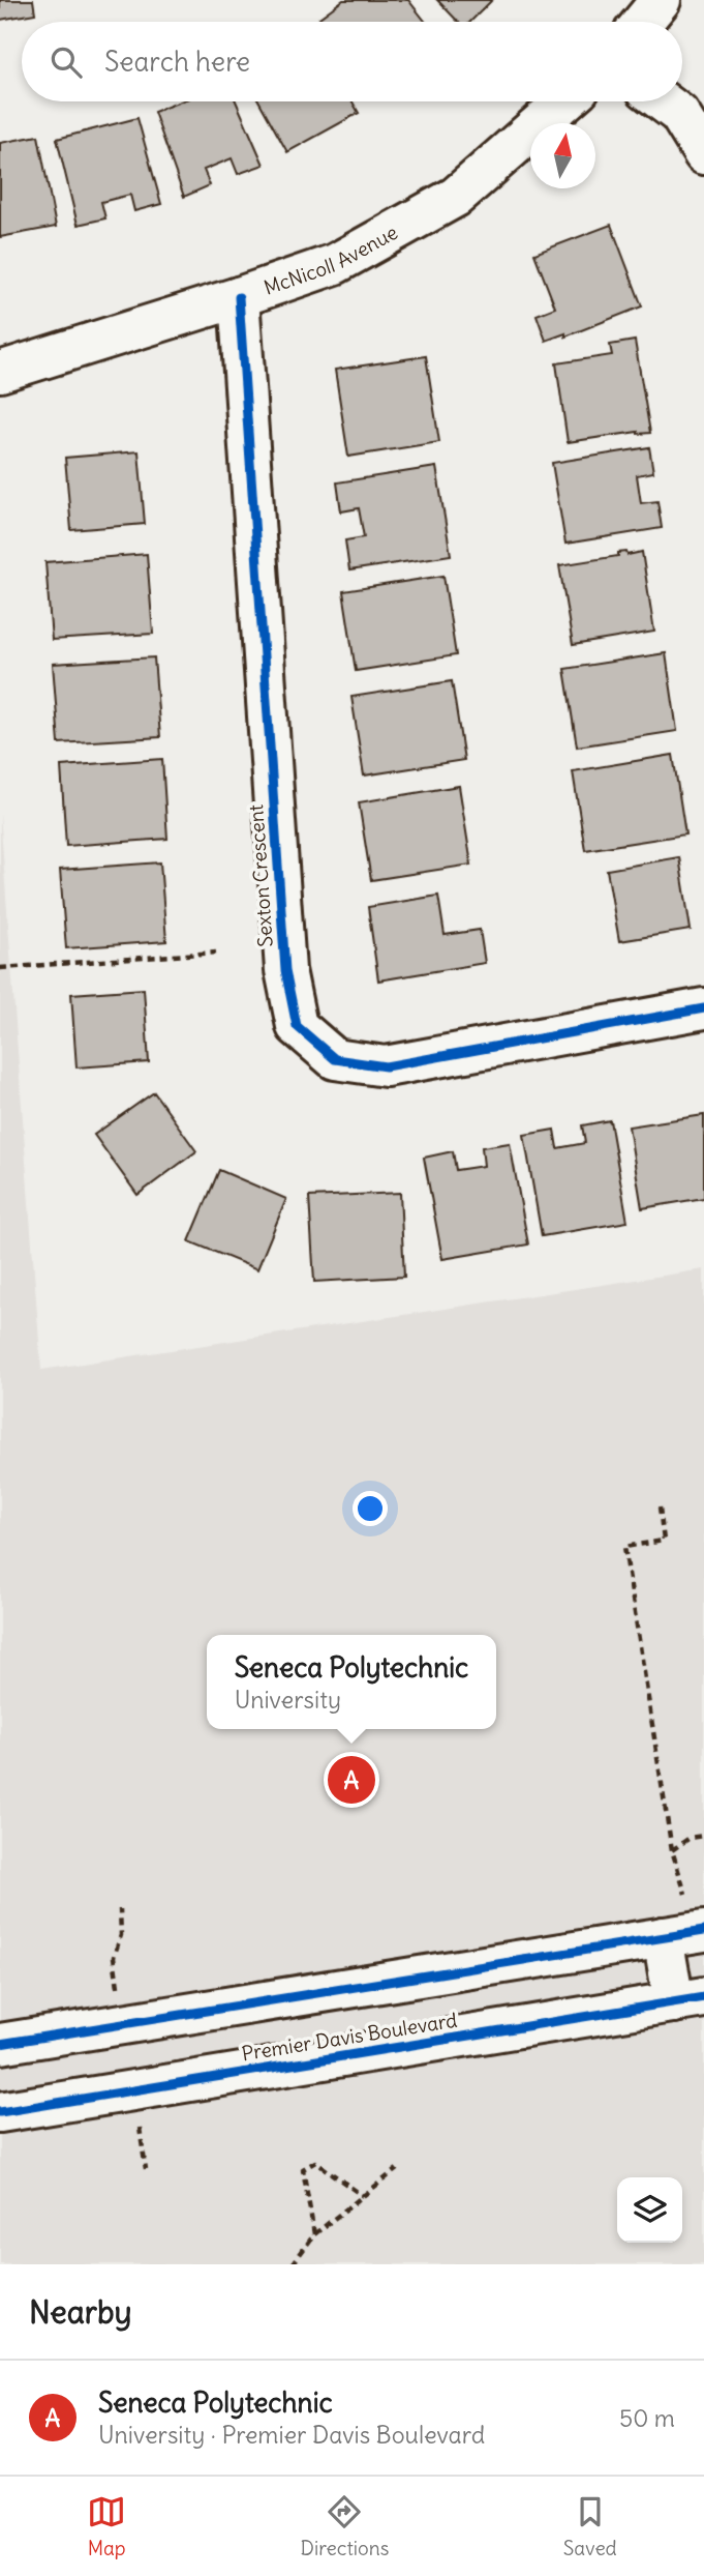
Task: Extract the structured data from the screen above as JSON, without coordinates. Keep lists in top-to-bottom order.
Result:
{
  "streets": {
    "street": ["McNicoll Avenue", "Sexton Crescent", "Premier Davis Boulevard"]
  },
  "crossings": [
    ["McNicoll Avenue", "Sexton Crescent"]
  ],
  "north": "top",
  "page": {
    "search": "Search here",
    "popup": ["Seneca Polytechnic", "University"],
    "pins": "A",
    "heading": "Nearby",
    "list": [
      {
        "mark": "A",
        "name": "Seneca Polytechnic",
        "note": "University · Premier Davis Boulevard",
        "value": "50 m"
      }
    ],
    "nav": ["Map", "Directions", "Saved"]
  }
}
